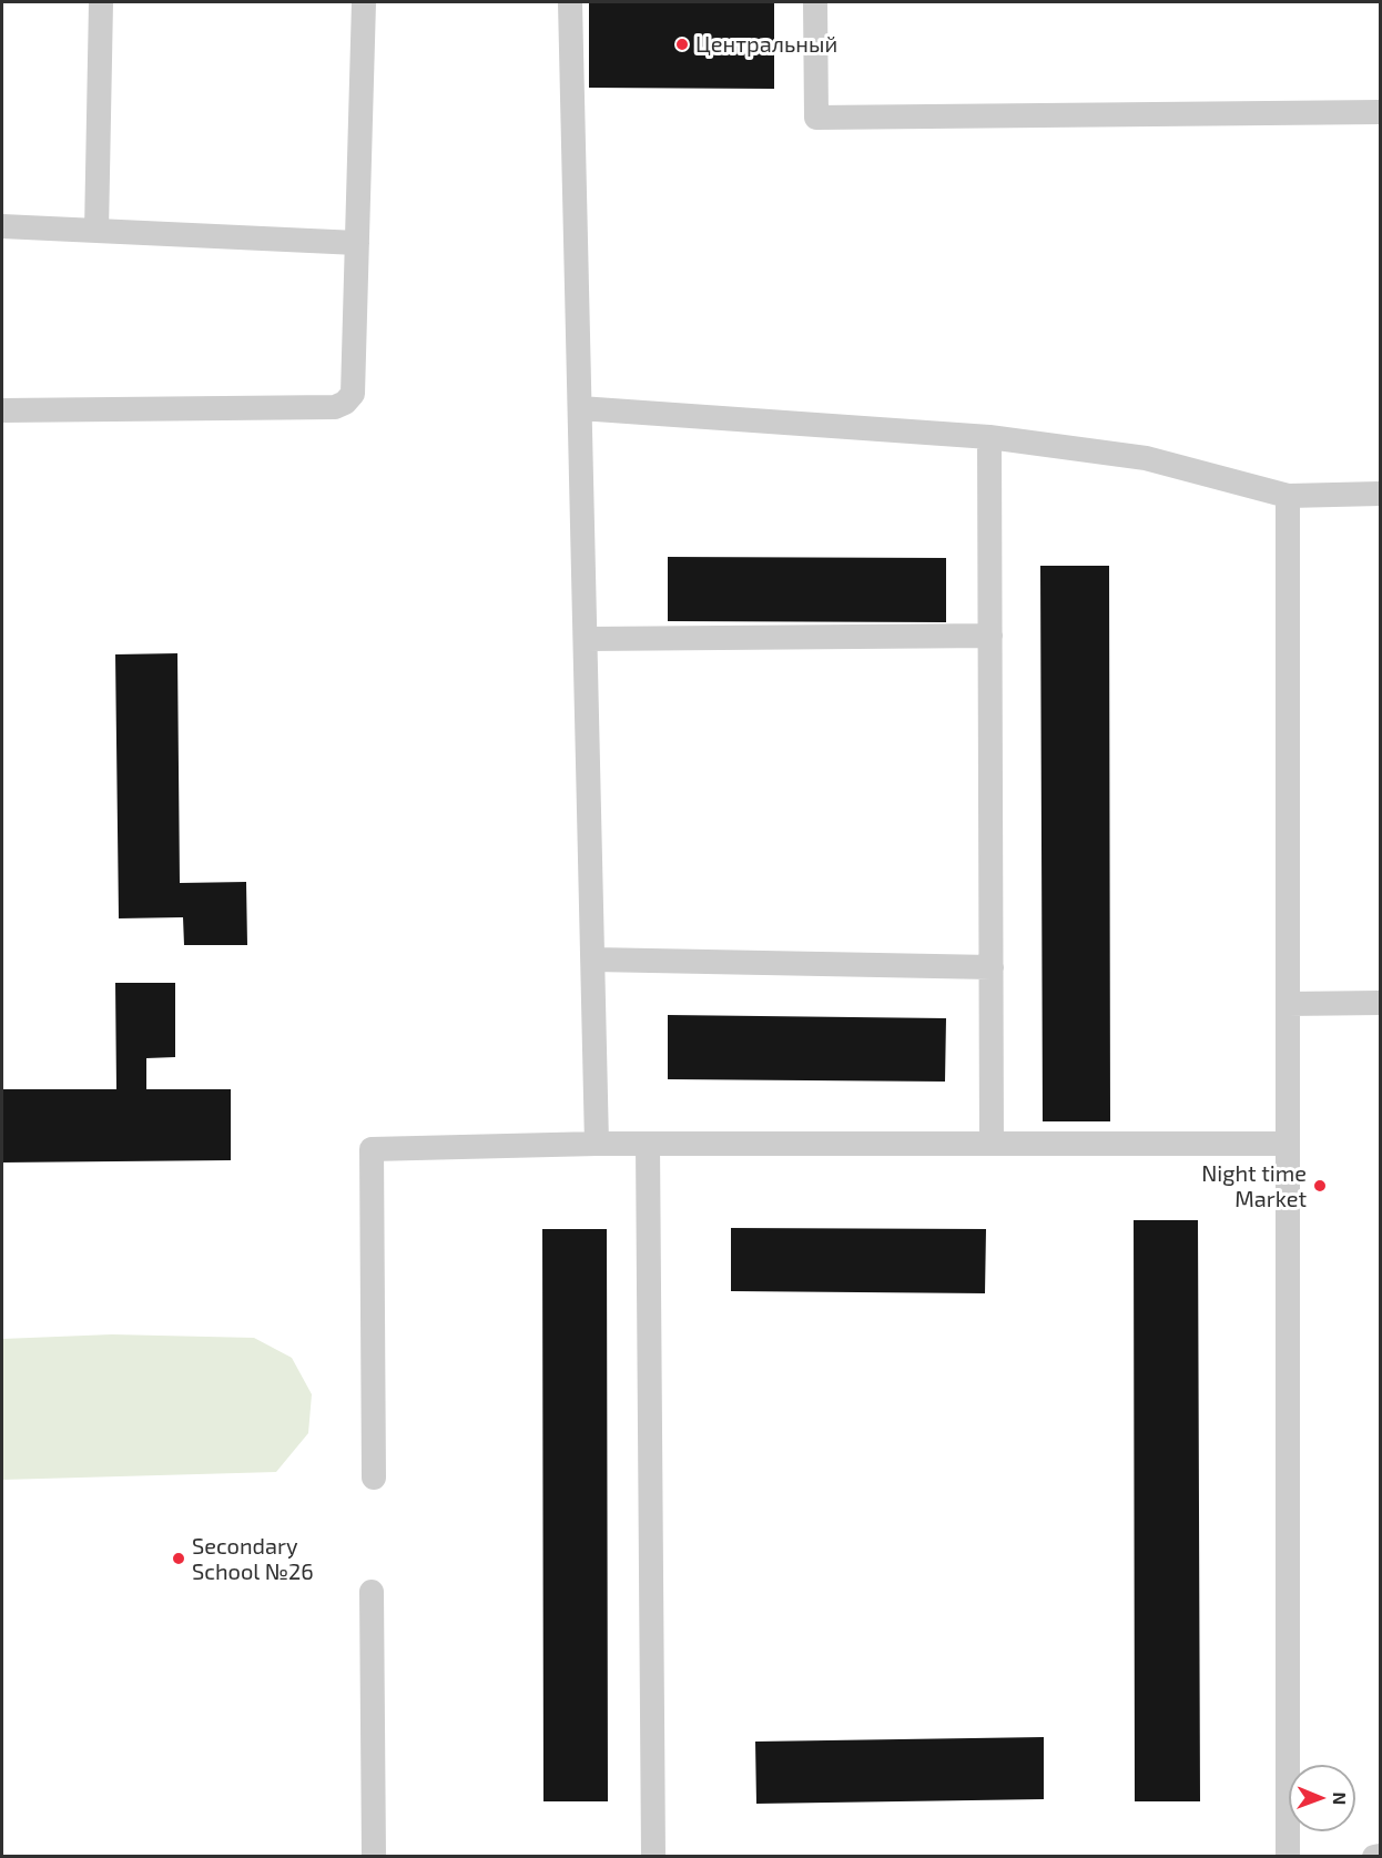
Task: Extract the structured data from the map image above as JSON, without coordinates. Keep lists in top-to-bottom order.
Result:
{
  "places": ["Центральный", "Night time Market", "Secondary School №26"],
  "north": "right"
}
